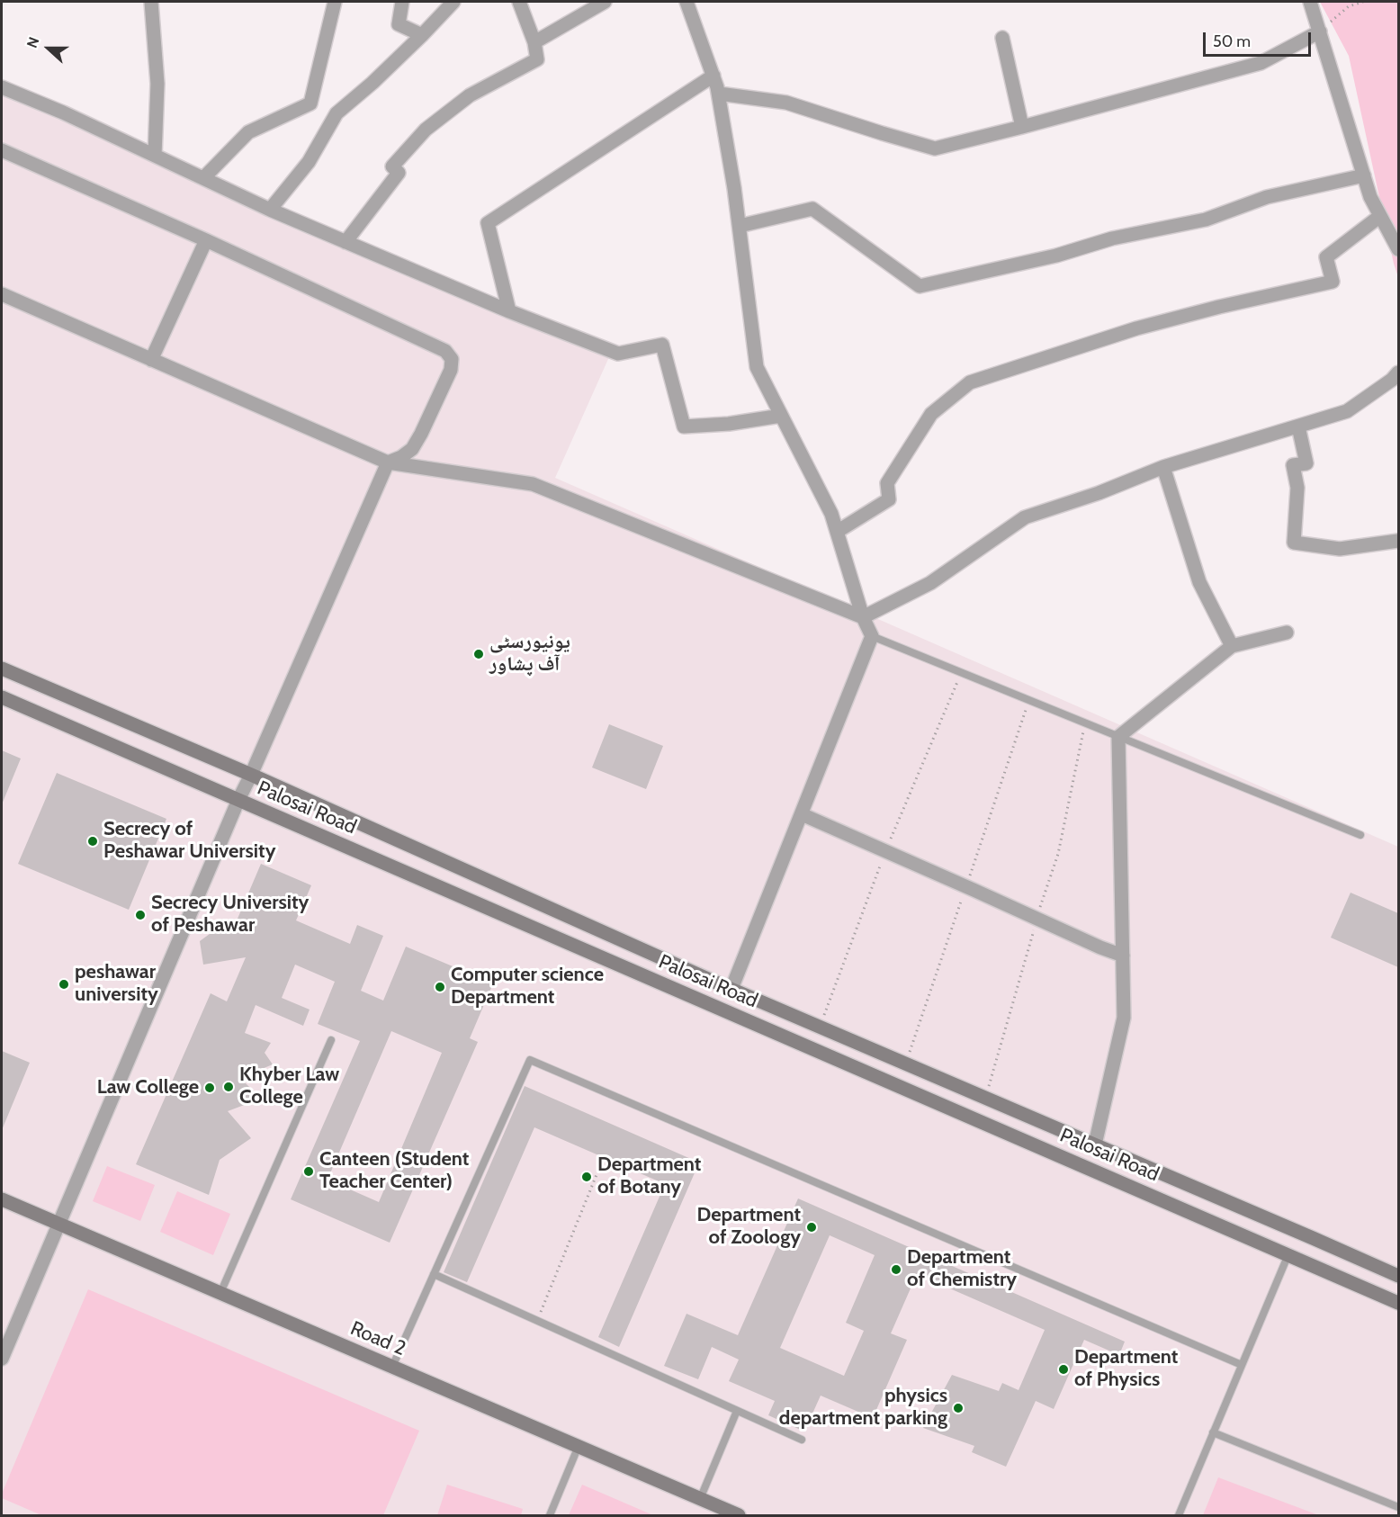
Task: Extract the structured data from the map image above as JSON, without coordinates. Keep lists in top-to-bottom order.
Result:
{
  "streets": {
    "street": ["Palosai Road", "Road 2"]
  },
  "places": [
    "یونیورسٹی آف پشاور",
    "Secrecy of Peshawar University",
    "Secrecy University of Peshawar",
    "peshawar university",
    "Computer science Department",
    "Khyber Law College",
    "Law College",
    "Canteen (Student Teacher Center)",
    "Department of Botany",
    "Department of Zoology",
    "Department of Chemistry",
    "Department of Physics",
    "physics department parking"
  ],
  "scale_bar": "50 m",
  "north": "left"
}
